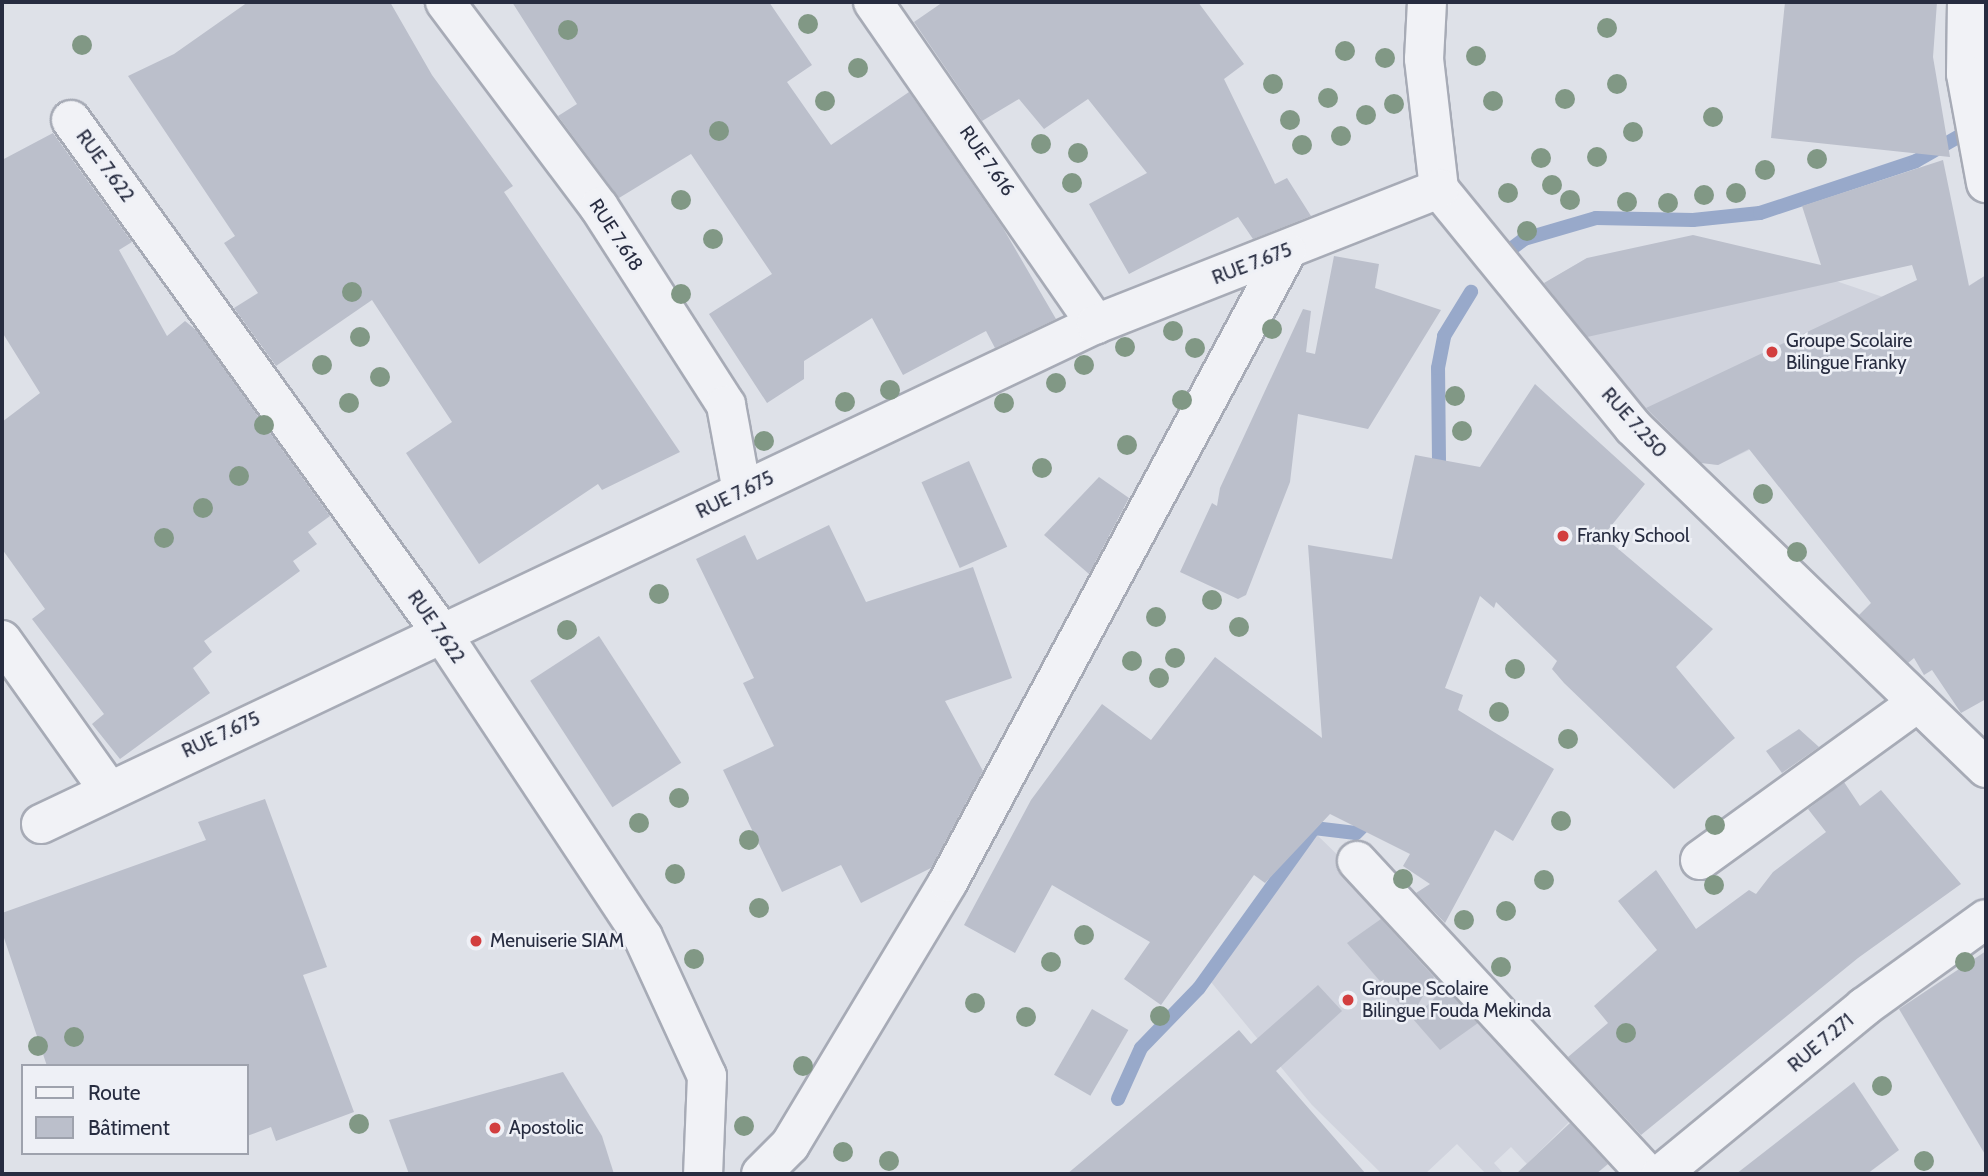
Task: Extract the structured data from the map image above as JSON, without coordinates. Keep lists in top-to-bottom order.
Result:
{
  "streets": {
    "street": [
      "RUE 7.616",
      "RUE 7.622",
      "RUE 7.618",
      "RUE 7.675",
      "RUE 7.250",
      "RUE 7.271"
    ]
  },
  "crossings": [
    ["RUE 7.616", "RUE 7.675"],
    ["RUE 7.622", "RUE 7.675"],
    ["RUE 7.618", "RUE 7.675"],
    ["RUE 7.675", "RUE 7.250"]
  ],
  "places": [
    "Groupe Scolaire Bilingue Franky",
    "Franky School",
    "Menuiserie SIAM",
    "Groupe Scolaire Bilingue Fouda Mekinda",
    "Apostolic"
  ],
  "legend": ["Route", "Bâtiment"]
}
